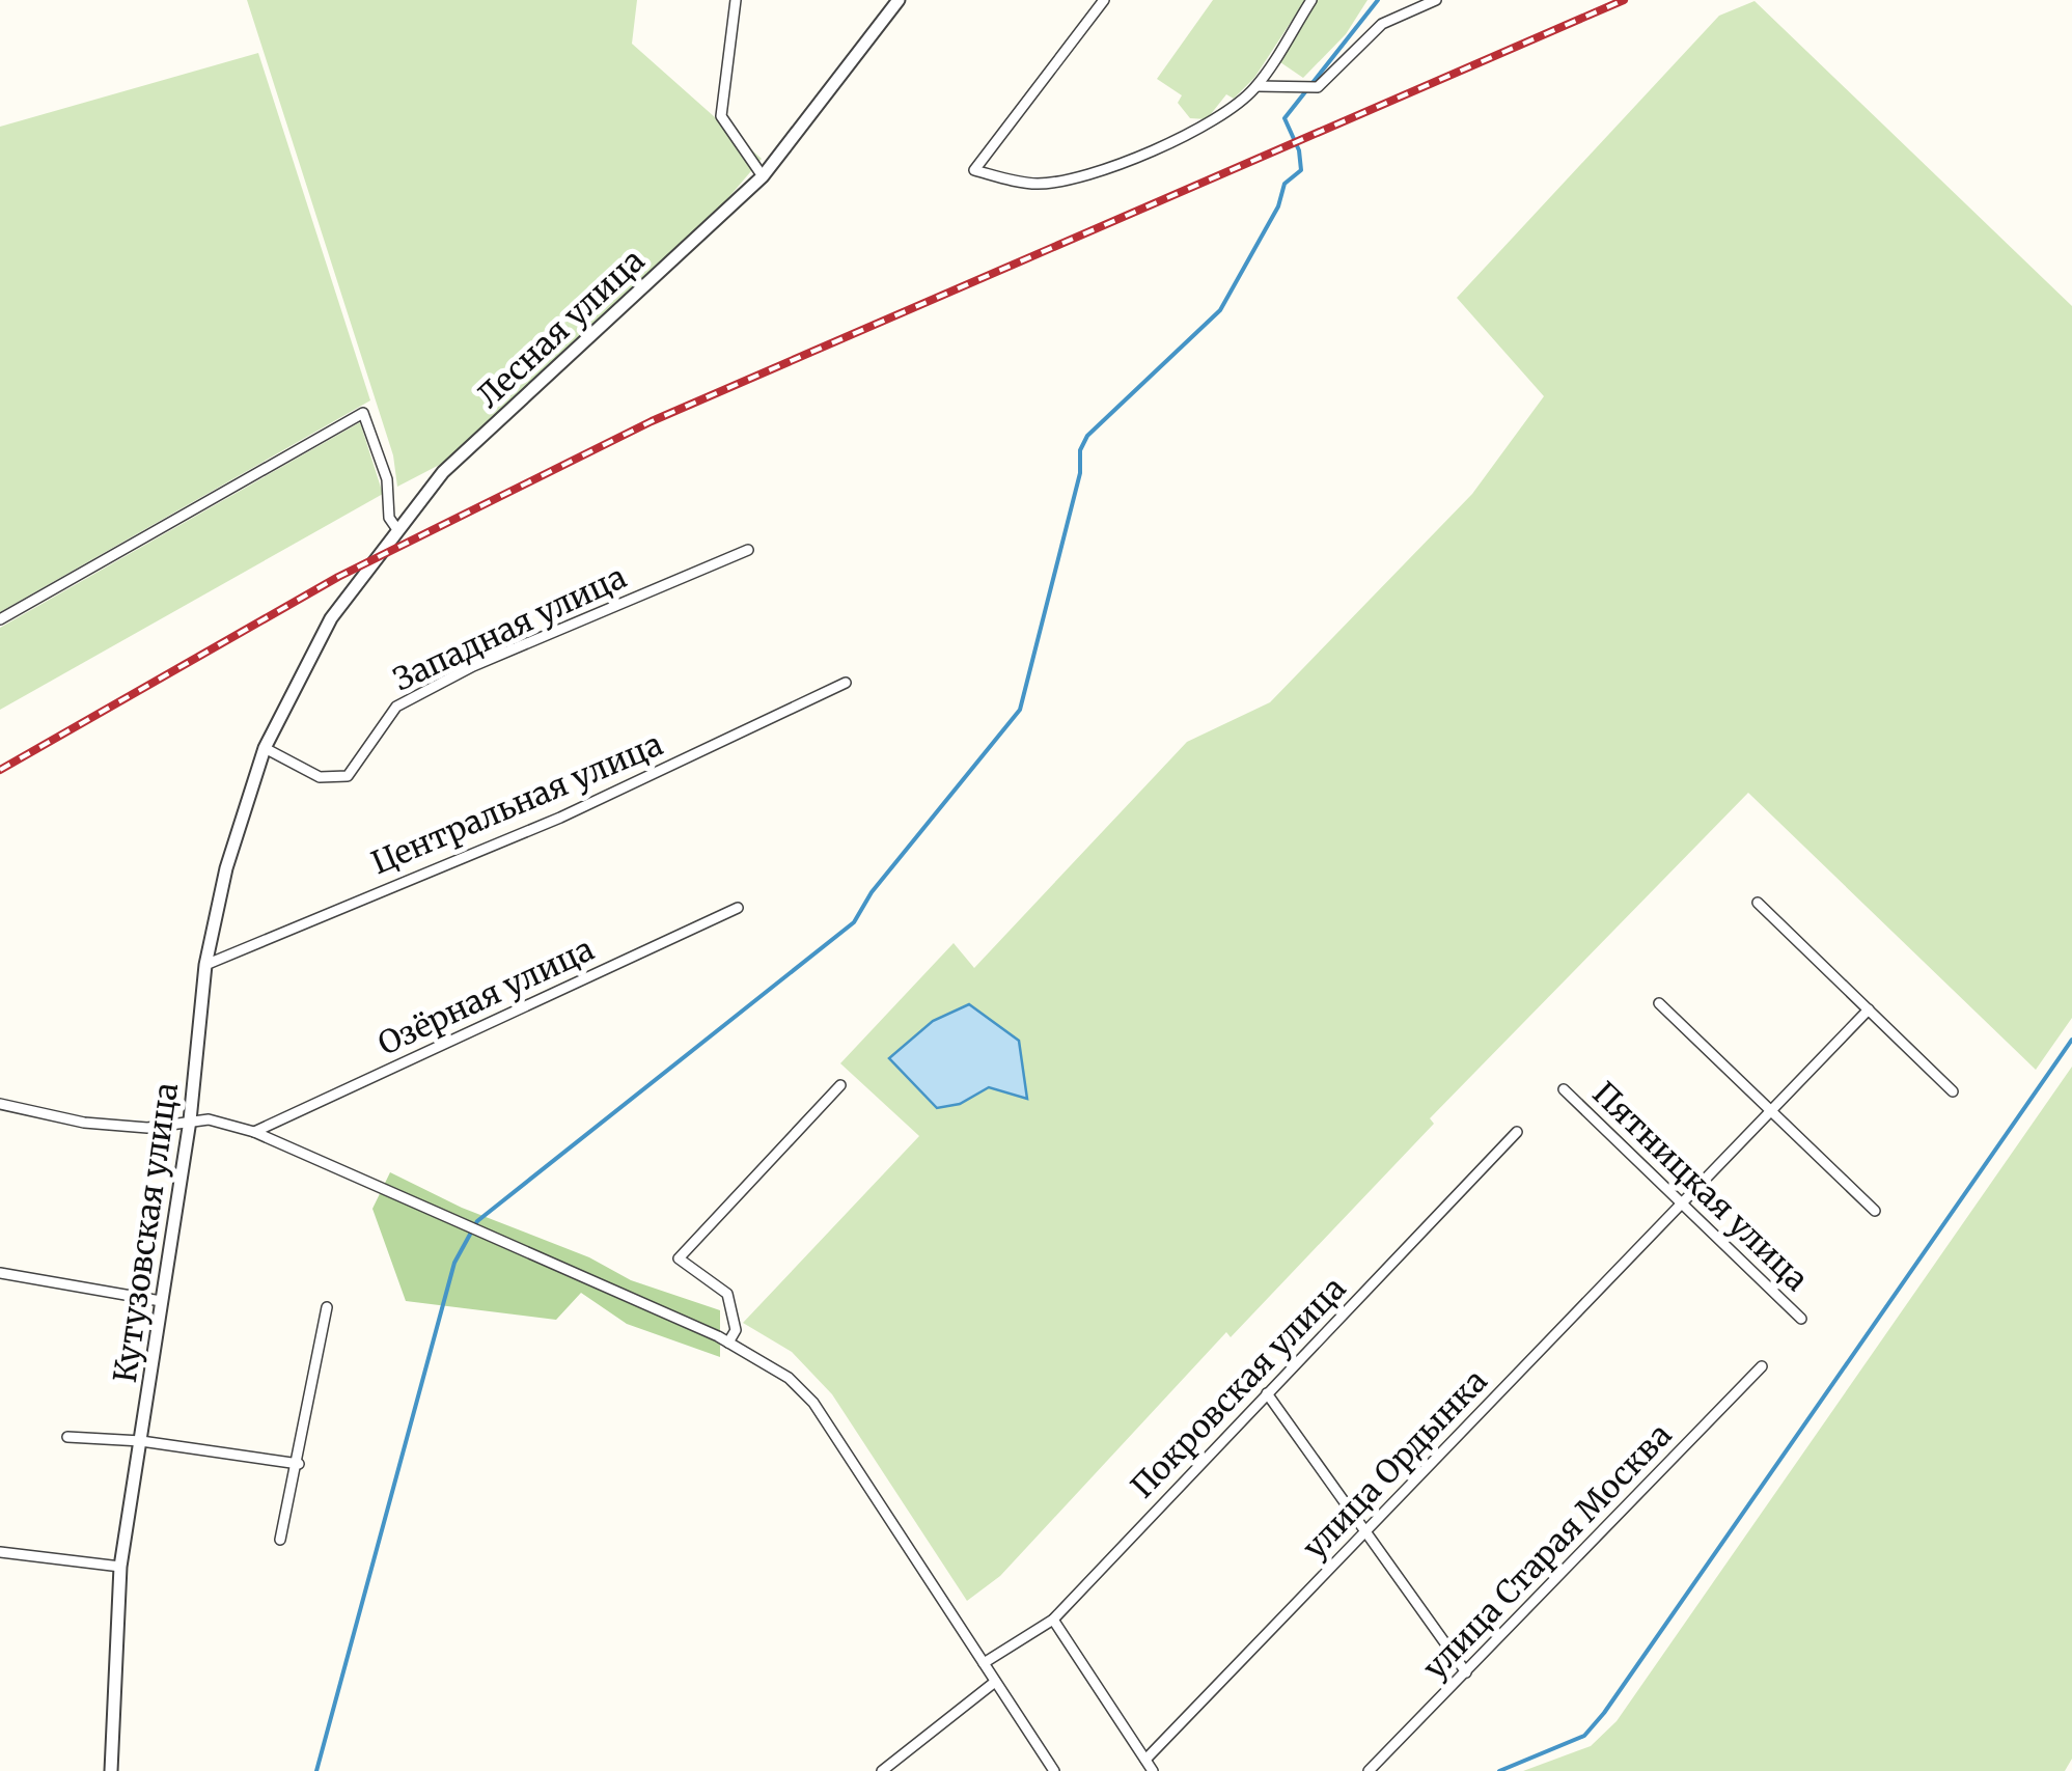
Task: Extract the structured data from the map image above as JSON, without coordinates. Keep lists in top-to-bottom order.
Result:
{
  "streets": {
    "street": [
      "Лесная улица",
      "Западная улица",
      "Центральная улица",
      "Озёрная улица",
      "Пятницкая улица",
      "Кутузовская улица",
      "Покровская улица",
      "улица Ордынка",
      "улица Старая Москва"
    ]
  },
  "crossings": [
    ["Лесная улица", "Кутузовская улица"],
    ["Западная улица", "Кутузовская улица"],
    ["Центральная улица", "Кутузовская улица"],
    ["Пятницкая улица", "улица Ордынка"]
  ]
}
